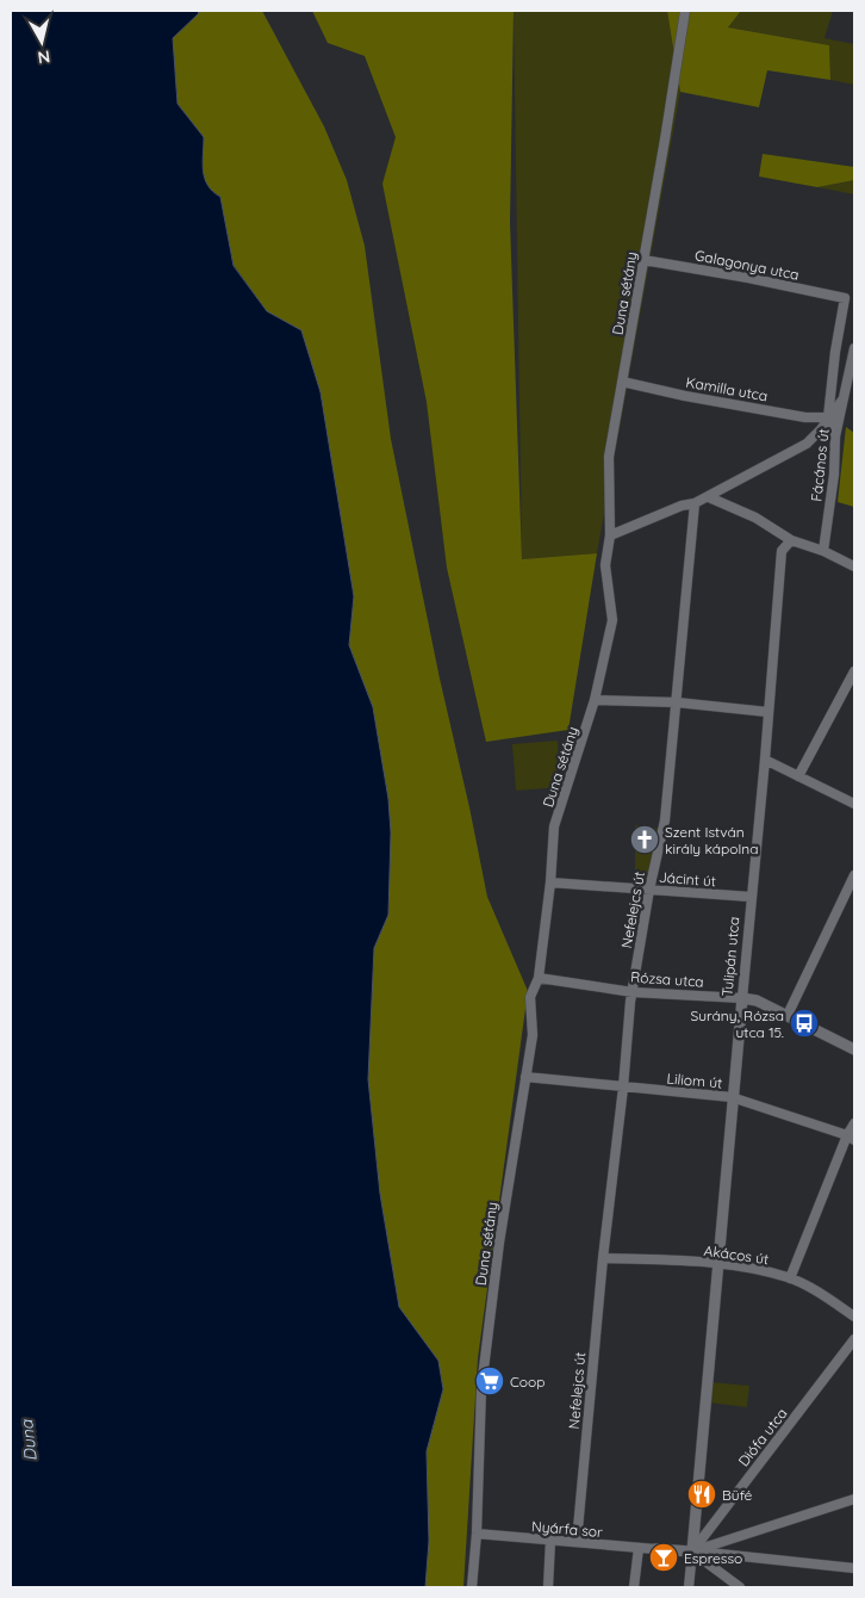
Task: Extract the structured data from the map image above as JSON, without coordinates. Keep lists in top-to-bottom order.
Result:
{
  "streets": {
    "street": [
      "Galagonya utca",
      "Duna sétány",
      "Kamilla utca",
      "Fácános út",
      "Jácint út",
      "Nefelejcs út",
      "Tulipán utca",
      "Rózsa utca",
      "Liliom út",
      "Akácos út",
      "Diófa utca",
      "Nyárfa sor"
    ]
  },
  "crossings": [
    ["Galagonya utca", "Duna sétány"],
    ["Galagonya utca", "Kamilla utca"],
    ["Duna sétány", "Kamilla utca"],
    ["Duna sétány", "Jácint út"],
    ["Duna sétány", "Rózsa utca"],
    ["Duna sétány", "Liliom út"],
    ["Duna sétány", "Nyárfa sor"],
    ["Jácint út", "Nefelejcs út"],
    ["Jácint út", "Tulipán utca"],
    ["Nefelejcs út", "Rózsa utca"],
    ["Nefelejcs út", "Liliom út"],
    ["Nefelejcs út", "Akácos út"],
    ["Nefelejcs út", "Nyárfa sor"],
    ["Tulipán utca", "Rózsa utca"],
    ["Tulipán utca", "Liliom út"],
    ["Tulipán utca", "Akácos út"],
    ["Tulipán utca", "Diófa utca"]
  ],
  "water": ["Duna"],
  "places": {
    "church": ["Szent István király kápolna"],
    "bus stop": ["Surány, Rózsa utca 15."],
    "supermarket": ["Coop"],
    "restaurant": ["Büfé"],
    "bar": ["Espresso"]
  },
  "north": "bottom"
}
